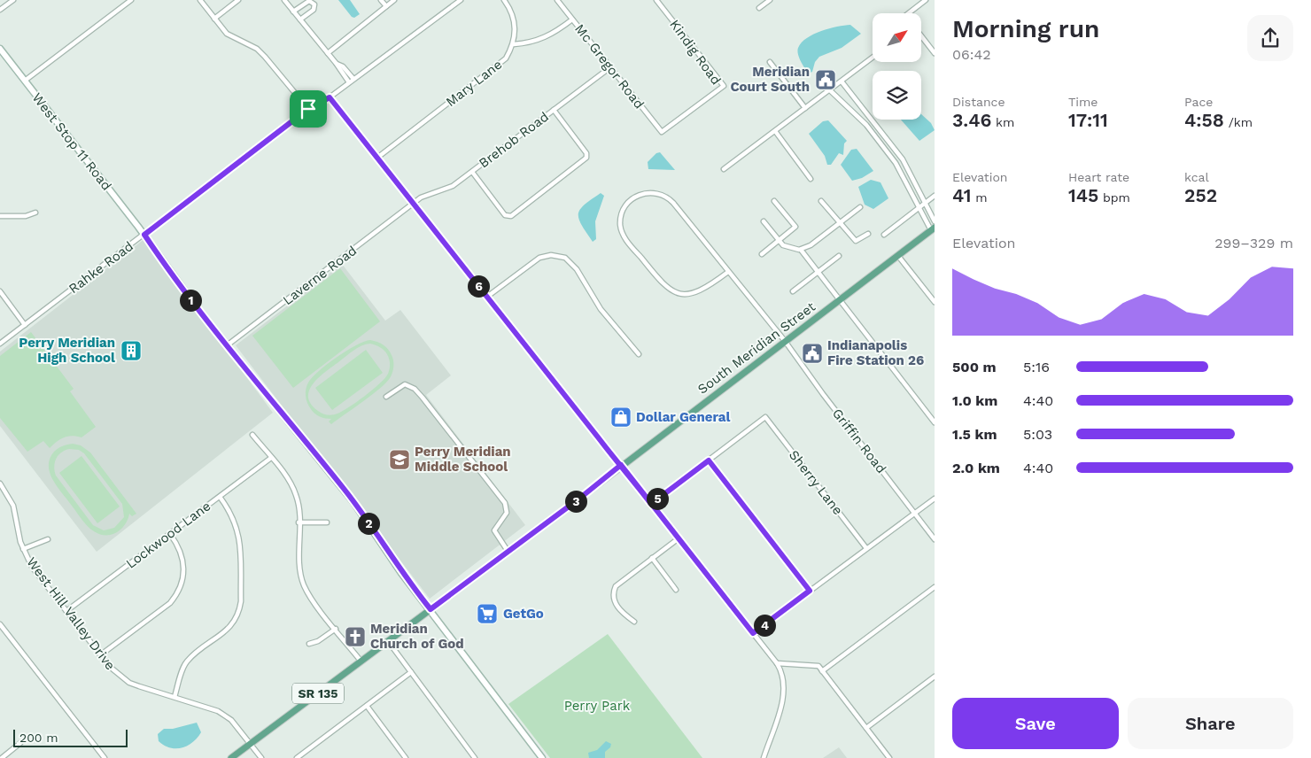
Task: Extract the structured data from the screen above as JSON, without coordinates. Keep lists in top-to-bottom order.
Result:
{
  "streets": {
    "main road": ["West Stop 11 Road", "South Meridian Street", "SR 135"],
    "street": [
      "Kindig Road",
      "Mc Gregor Road",
      "Mary Lane",
      "Brehob Road",
      "Rahke Road",
      "Laverne Road",
      "Griffin Road",
      "Sherry Lane",
      "Lockwood Lane",
      "West Hill Valley Drive"
    ]
  },
  "crossings": [
    ["Kindig Road", "Mc Gregor Road"],
    ["Mc Gregor Road", "Brehob Road"],
    ["Brehob Road", "Laverne Road"],
    ["West Stop 11 Road", "Rahke Road"],
    ["West Stop 11 Road", "Laverne Road"],
    ["West Stop 11 Road", "South Meridian Street"],
    ["South Meridian Street", "Griffin Road"],
    ["South Meridian Street", "West Hill Valley Drive"],
    ["Lockwood Lane", "West Hill Valley Drive"]
  ],
  "parks": ["Perry Park"],
  "places": {
    "public building": ["Meridian Court South", "Indianapolis Fire Station 26"],
    "building": ["Perry Meridian High School"],
    "shop": ["Dollar General"],
    "school or university": ["Perry Meridian Middle School"],
    "supermarket": ["GetGo"],
    "church": ["Meridian Church of God"]
  },
  "scale_bar": "200 m",
  "north": "top right",
  "page": {
    "heading": ["Morning run", "06:42"],
    "stats": [
      ["Distance", "3.46 km"],
      ["Time", "17:11"],
      ["Pace", "4:58 /km"],
      ["Elevation", "41 m"],
      ["Heart rate", "145 bpm"],
      ["kcal", "252"]
    ],
    "chart": ["Elevation", "299–329 m"],
    "pins": [
      "6",
      "1",
      "5",
      "3",
      "2",
      "4"
    ],
    "list": [
      {
        "name": "500 m",
        "note": "5:16"
      },
      {
        "name": "1.0 km",
        "note": "4:40"
      },
      {
        "name": "1.5 km",
        "note": "5:03"
      },
      {
        "name": "2.0 km",
        "note": "4:40"
      }
    ],
    "buttons": ["Save", "Share"],
    "scale": "200 m"
  }
}
